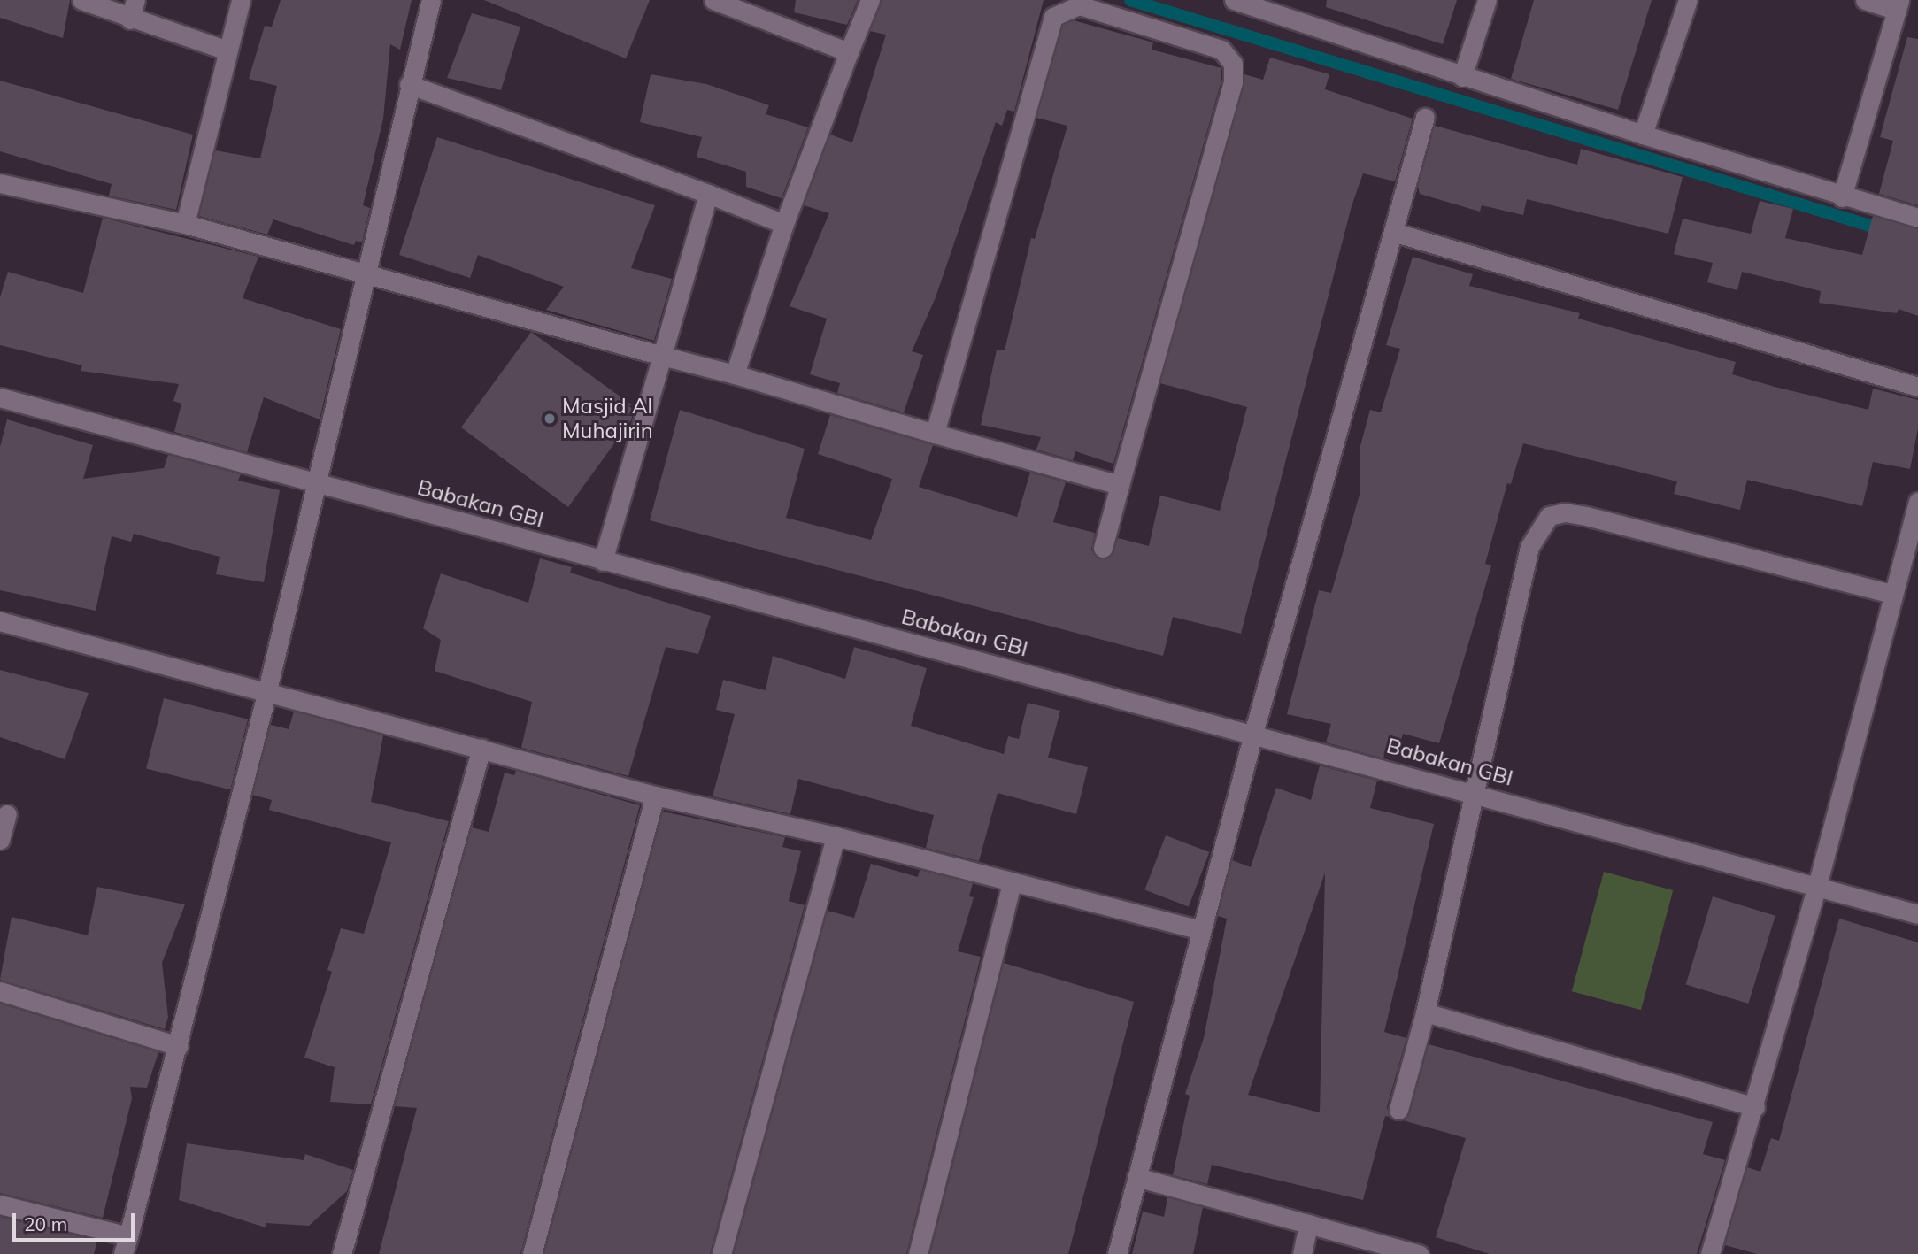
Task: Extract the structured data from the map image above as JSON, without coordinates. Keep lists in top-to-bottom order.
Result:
{
  "streets": {
    "street": ["Babakan GBI"]
  },
  "places": ["Masjid Al Muhajirin"],
  "scale_bar": "20 m"
}
